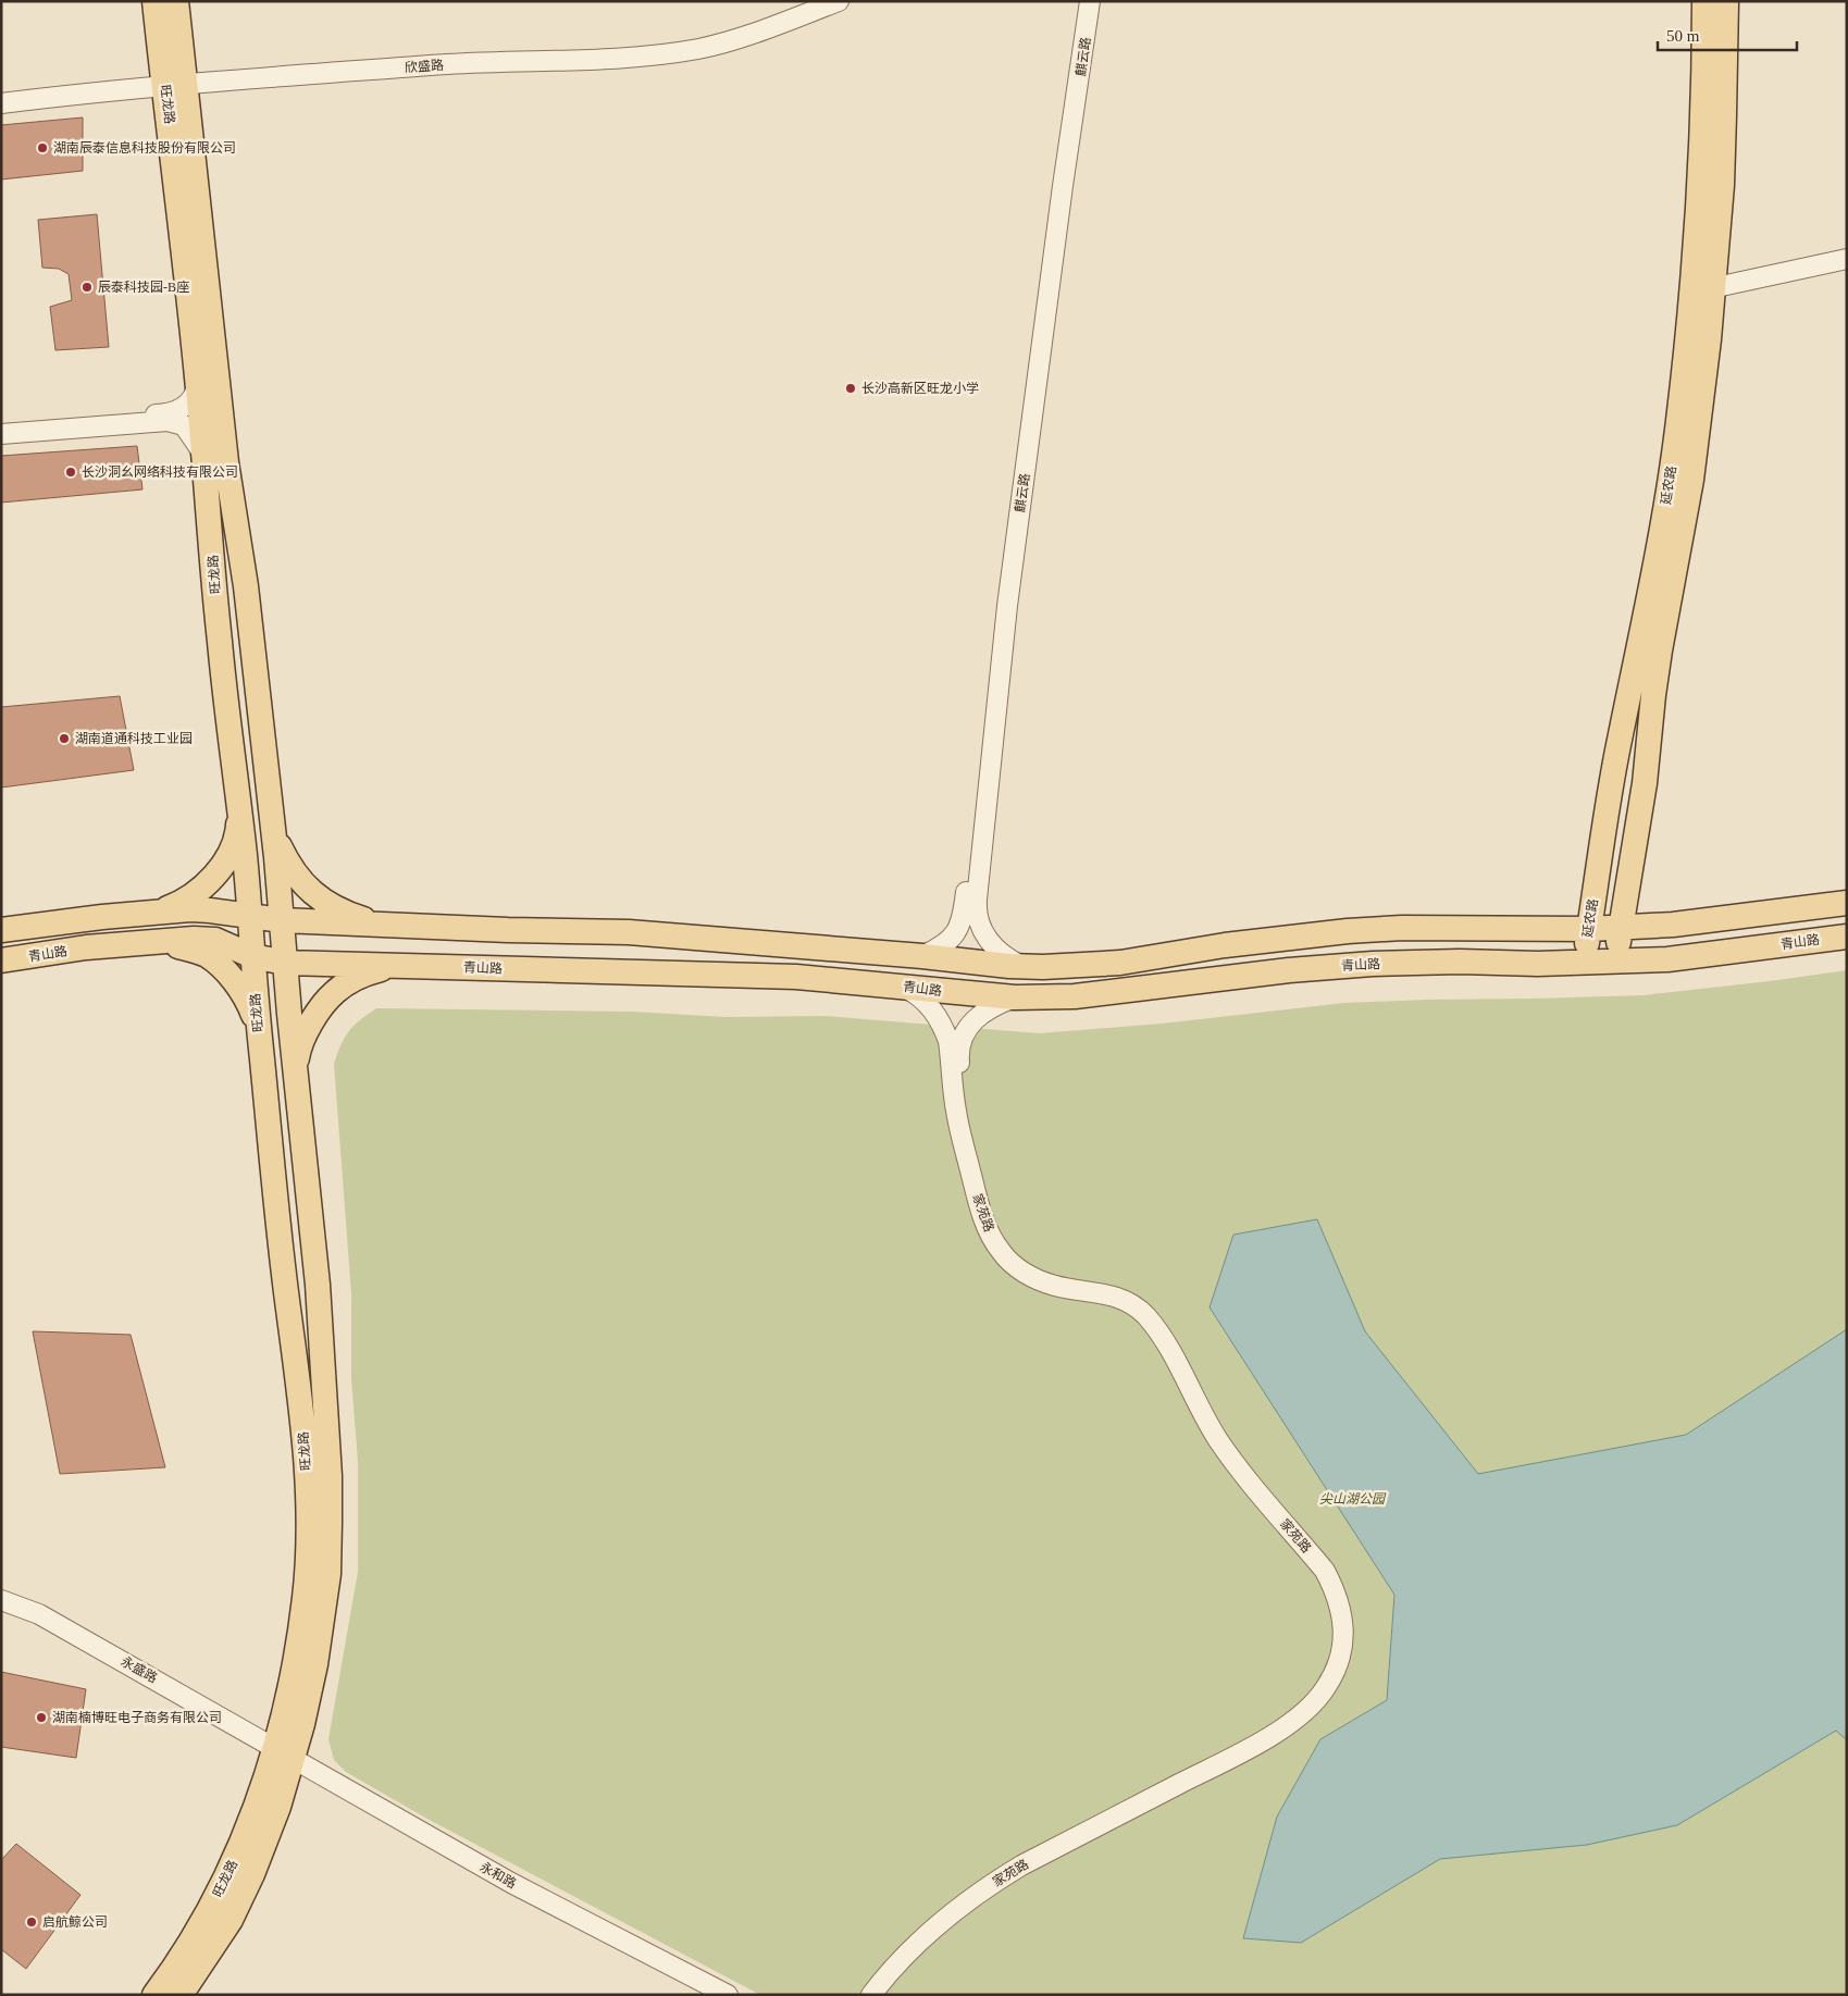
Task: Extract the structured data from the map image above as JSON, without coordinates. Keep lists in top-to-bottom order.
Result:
{
  "streets": {
    "main road": ["旺龙路", "延农路", "青山路"],
    "street": [
      "麒云路",
      "欣盛路",
      "家苑路",
      "永盛路",
      "永和路"
    ]
  },
  "crossings": [
    ["欣盛路", "旺龙路"],
    ["旺龙路", "青山路"],
    ["旺龙路", "永盛路"],
    ["旺龙路", "永和路"],
    ["延农路", "青山路"],
    ["青山路", "家苑路"],
    ["永盛路", "永和路"]
  ],
  "parks": ["尖山湖公园"],
  "places": [
    "湖南辰泰信息科技股份有限公司",
    "辰泰科技园-B座",
    "长沙高新区旺龙小学",
    "长沙洞幺网络科技有限公司",
    "湖南道通科技工业园",
    "湖南楠博旺电子商务有限公司",
    "启航鲸公司"
  ],
  "scale_bar": "50 m"
}
